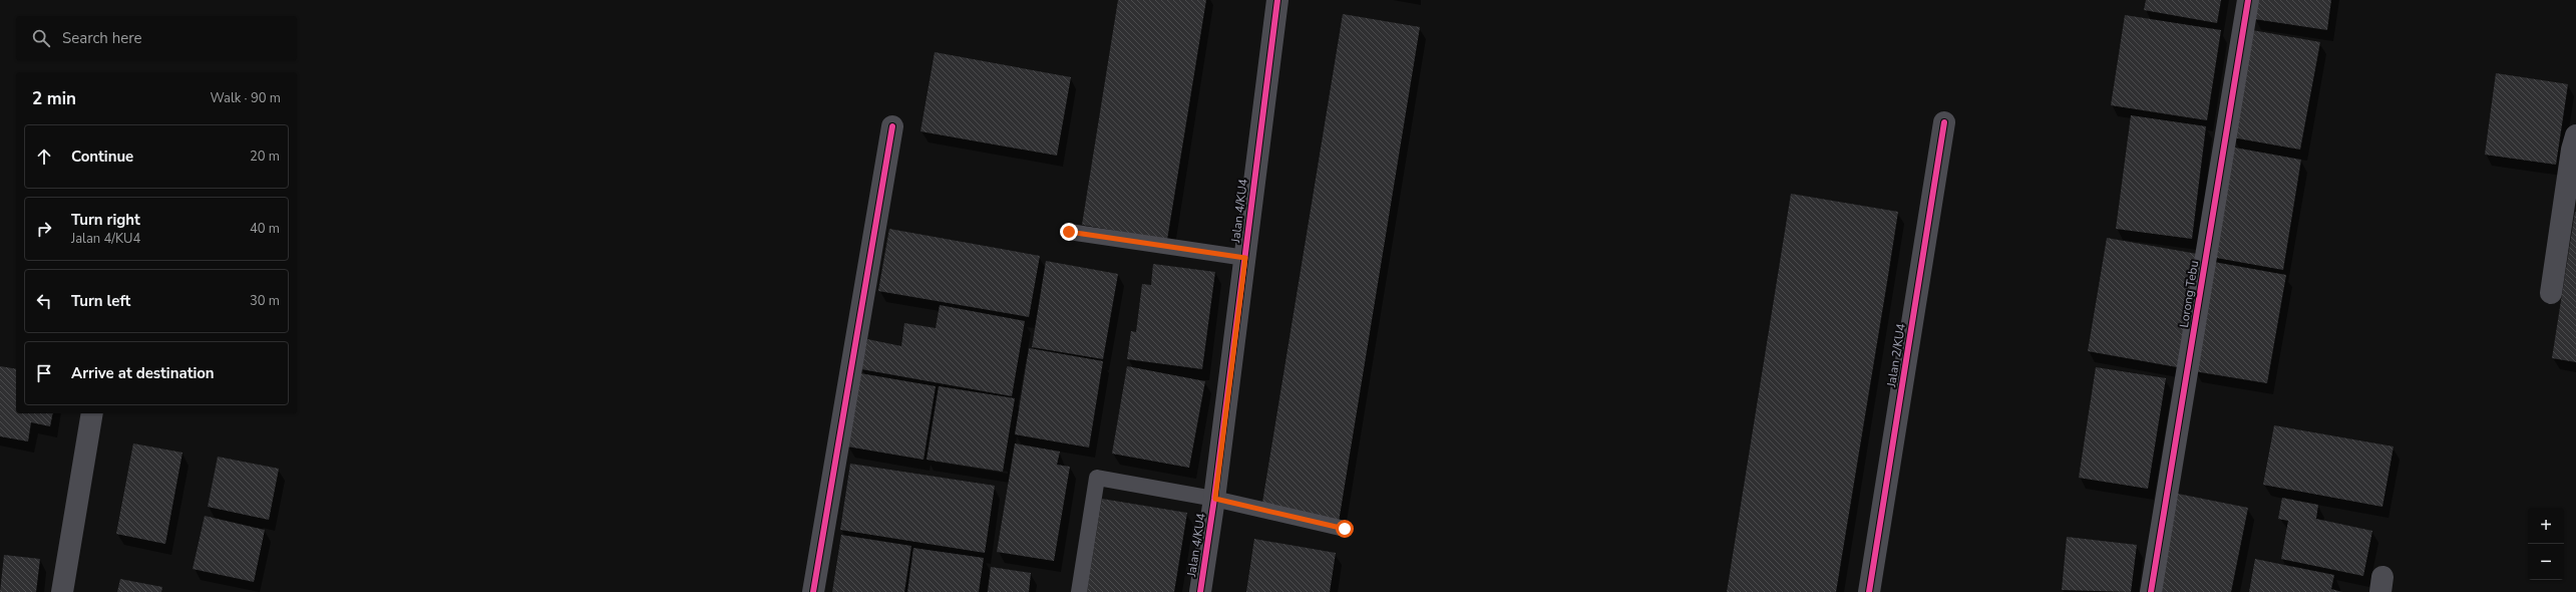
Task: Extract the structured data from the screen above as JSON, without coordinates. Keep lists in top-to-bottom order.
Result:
{
  "streets": {
    "street": ["Jalan 4/KU4", "Lorong Tebu", "Jalan 2/KU4"]
  },
  "page": {
    "search": "Search here",
    "heading": ["2 min", "Walk · 90 m"],
    "list": [
      ["Continue", "20 m"],
      ["Turn right", "Jalan 4/KU4", "40 m"],
      ["Turn left", "30 m"],
      "Arrive at destination"
    ],
    "map_buttons": ["+", "−"]
  }
}
